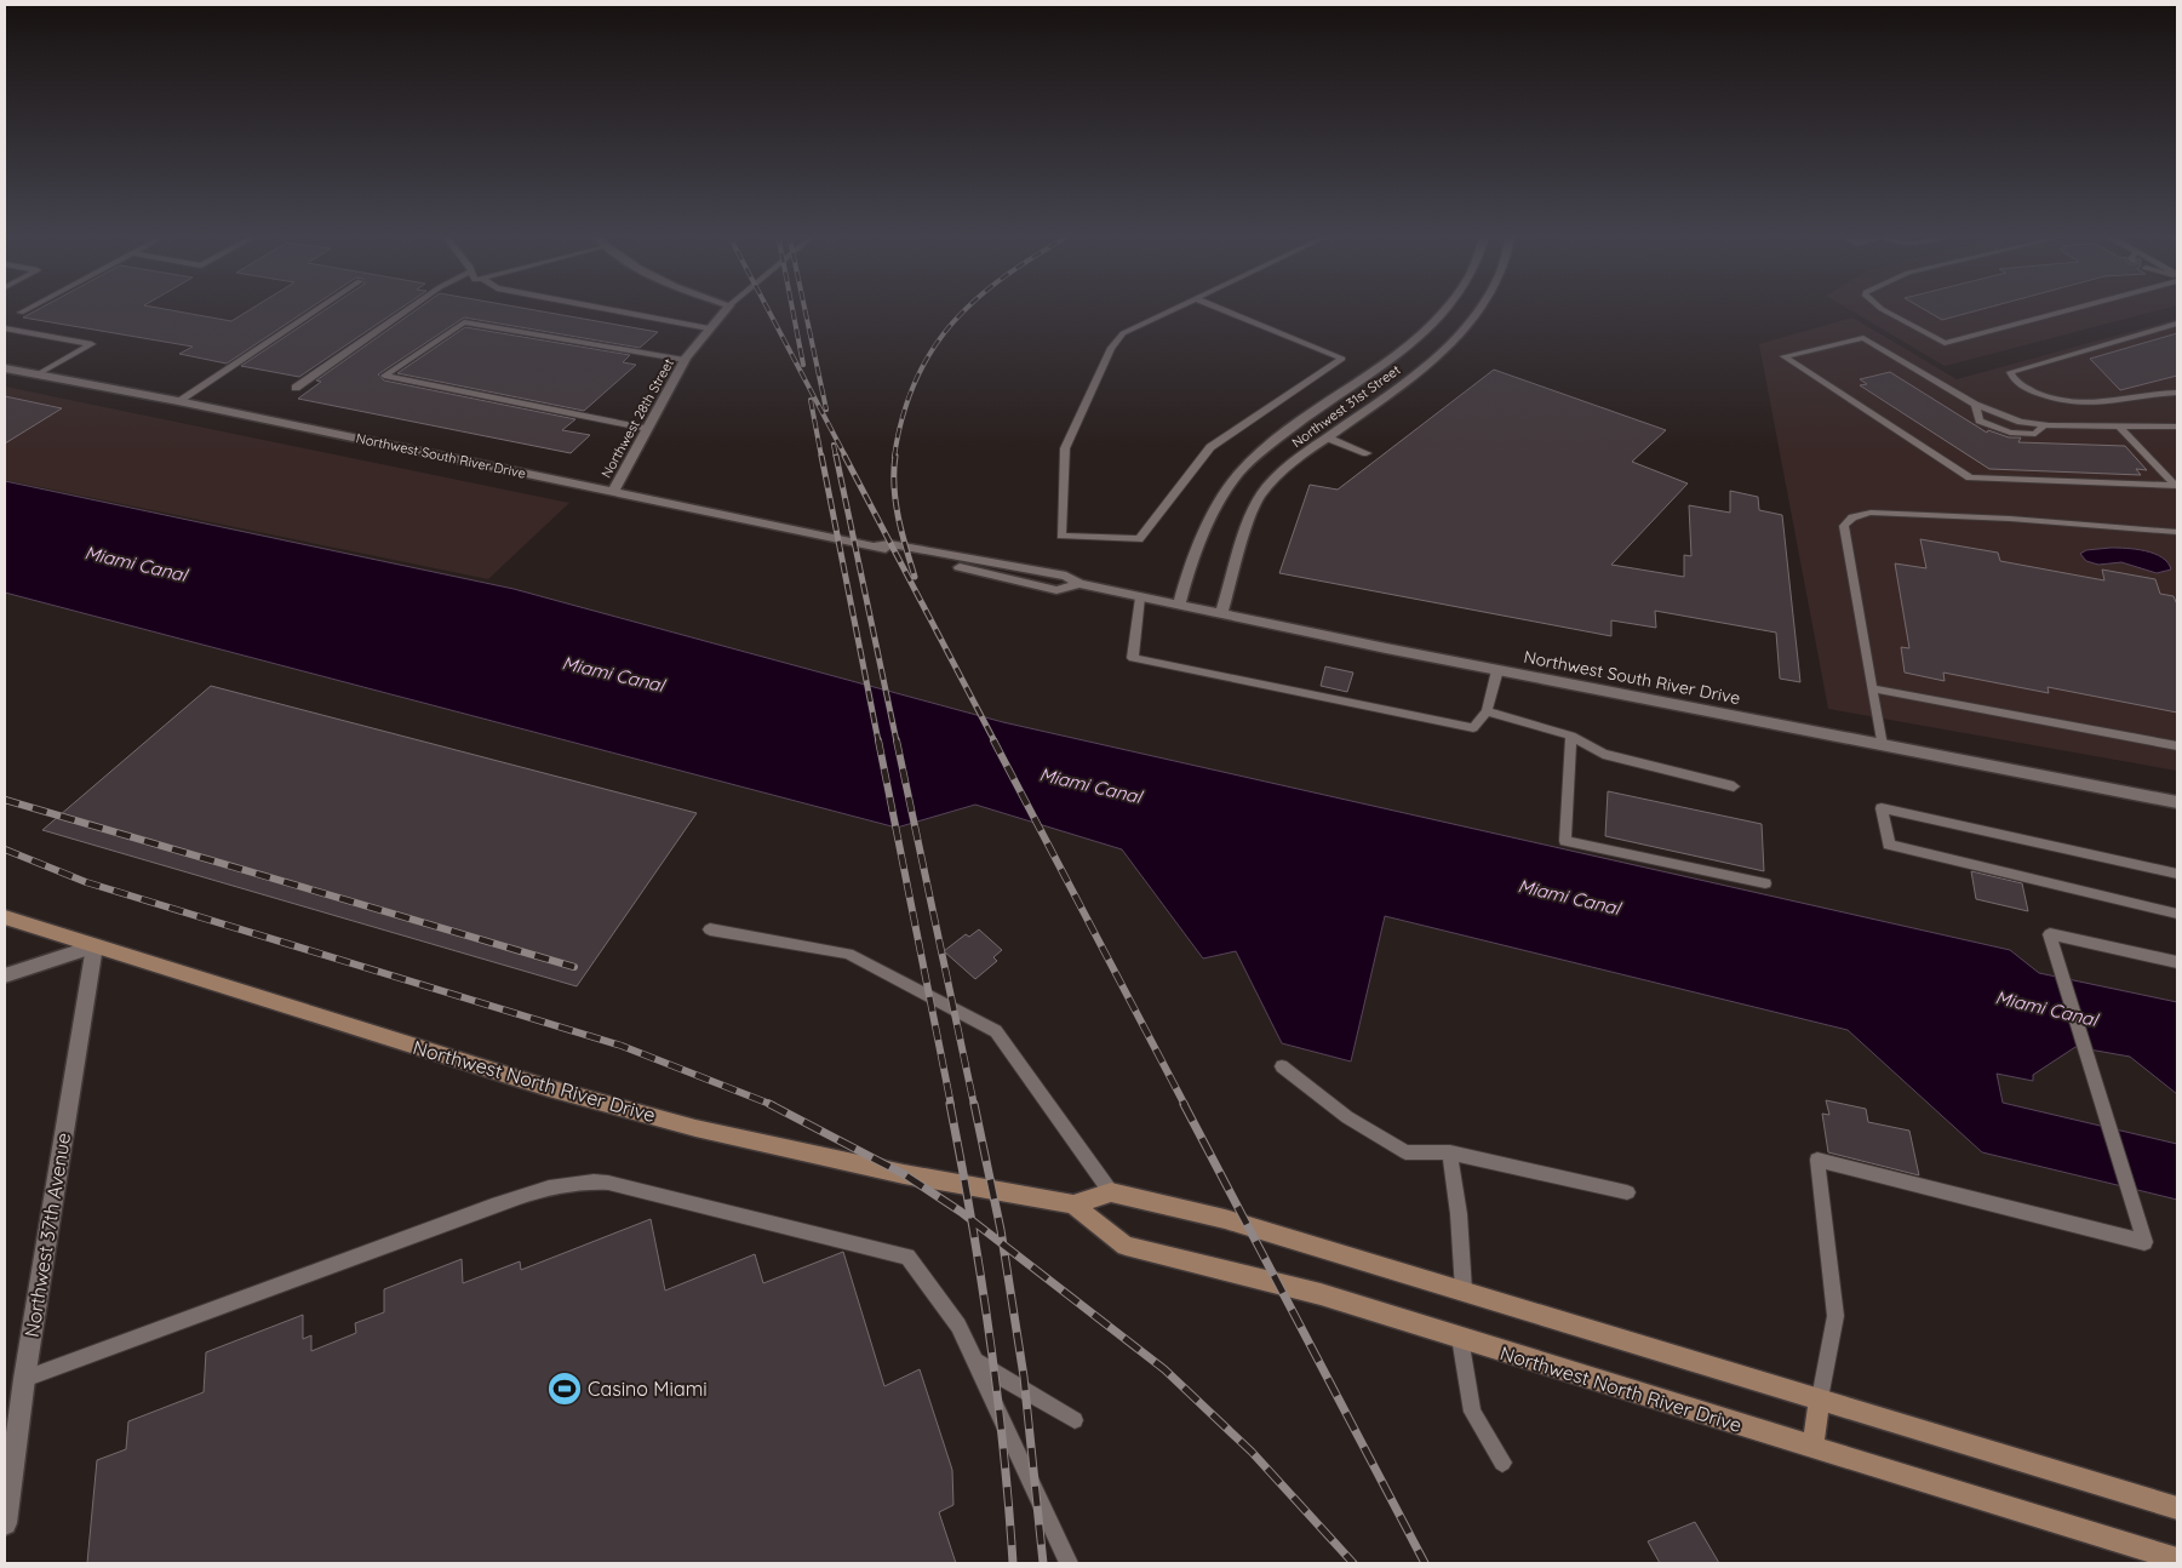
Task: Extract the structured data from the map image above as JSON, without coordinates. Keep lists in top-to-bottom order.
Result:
{
  "streets": {
    "main road": ["Northwest North River Drive"],
    "street": [
      "Northwest 31st Street",
      "Northwest 28th Street",
      "Northwest South River Drive",
      "Northwest 37th Avenue"
    ]
  },
  "crossings": [
    ["Northwest 31st Street", "Northwest South River Drive"],
    ["Northwest 28th Street", "Northwest South River Drive"],
    ["Northwest North River Drive", "Northwest 37th Avenue"]
  ],
  "water": ["Miami Canal"],
  "places": {
    "sports": ["Casino Miami"]
  }
}
